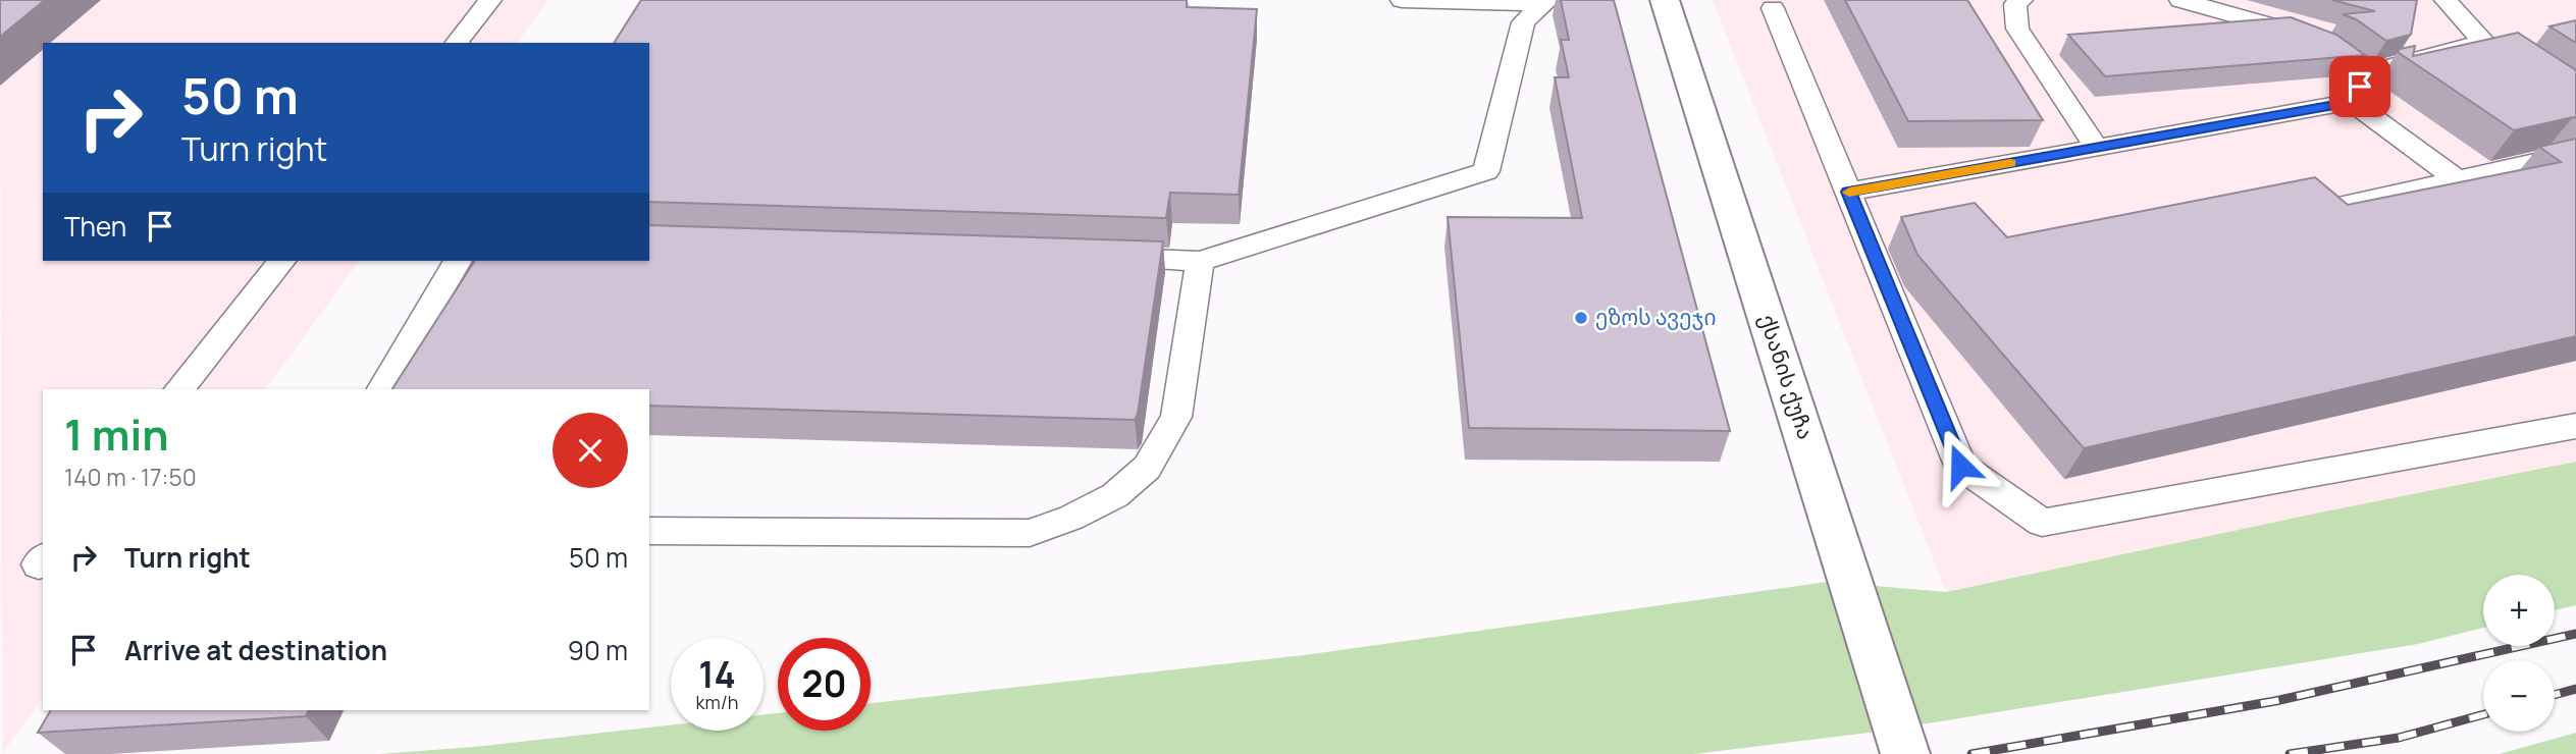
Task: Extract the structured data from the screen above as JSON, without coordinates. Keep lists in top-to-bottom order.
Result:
{
  "streets": {
    "main road": ["ქსანის ქუჩა"]
  },
  "places": ["ეზოს ავეჯი"],
  "page": {
    "turn": ["50 m", "Turn right"],
    "then": "Then",
    "heading": ["1 min", "140 m · 17:50"],
    "list": [
      {
        "name": "Turn right",
        "value": "50 m"
      },
      {
        "name": "Arrive at destination",
        "value": "90 m"
      }
    ],
    "map_buttons": ["+", "−"],
    "speed": "14 km/h",
    "limit": "20"
  }
}
